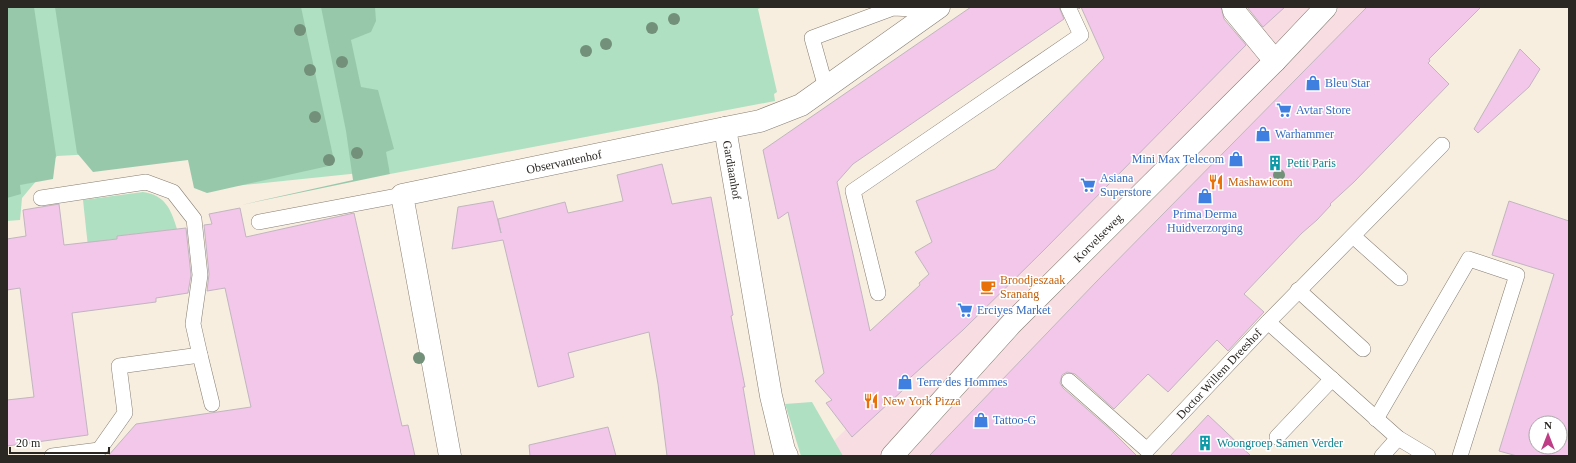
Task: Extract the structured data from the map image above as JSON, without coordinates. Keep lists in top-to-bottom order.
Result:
{
  "streets": {
    "street": ["Observantenhof", "Gardiaanhof", "Korvelseweg"],
    "lane": ["Doctor Willem Dreeshof"]
  },
  "crossings": [
    ["Observantenhof", "Gardiaanhof"]
  ],
  "places": {
    "shop": [
      "Bleu Star",
      "Warhammer",
      "Mini Max Telecom",
      "Prima Derma Huidverzorging",
      "Terre des Hommes",
      "Tattoo-G"
    ],
    "supermarket": ["Avtar Store", "Asiana Superstore", "Erciyes Market"],
    "building": ["Petit Paris", "Woongroep Samen Verder"],
    "restaurant": ["Mashawicom", "New York Pizza"],
    "cafe": ["Broodjeszaak Sranang"]
  },
  "scale_bar": "20 m",
  "north": "top"
}
